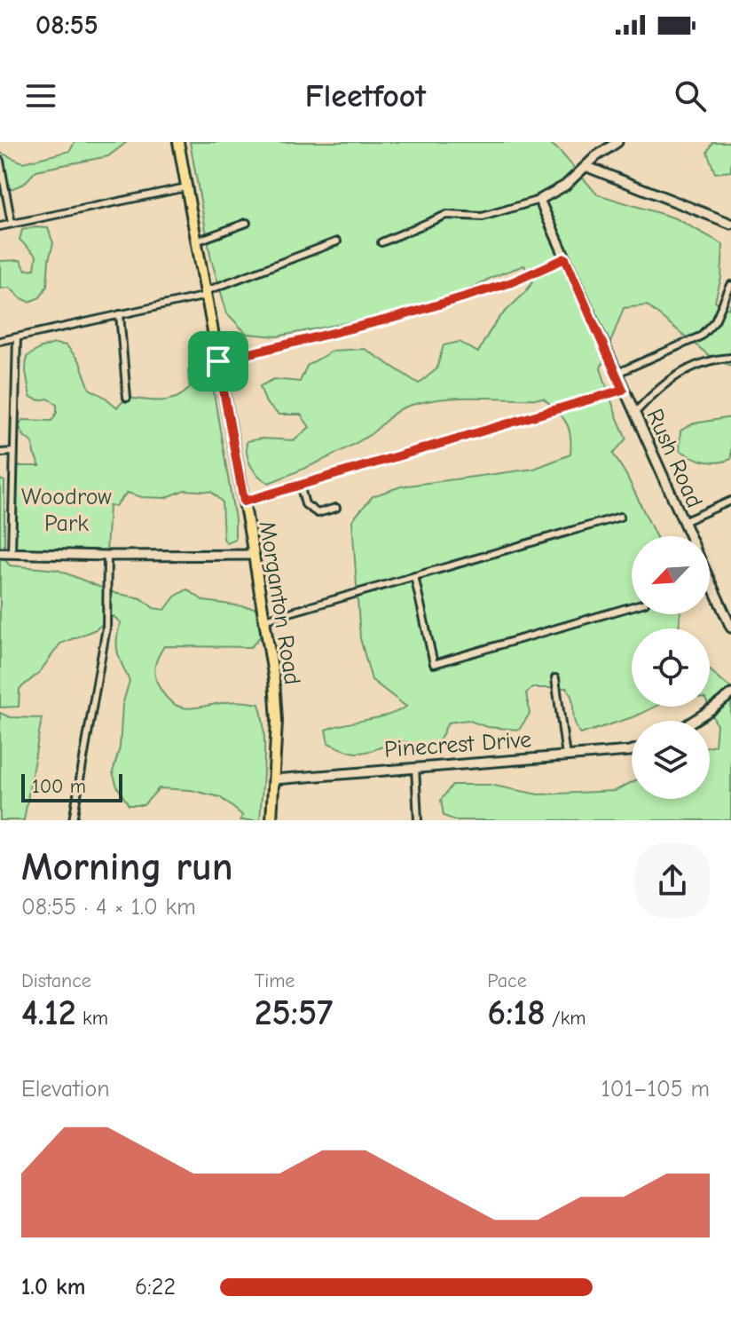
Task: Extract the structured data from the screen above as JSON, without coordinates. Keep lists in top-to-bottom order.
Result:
{
  "streets": {
    "main road": ["Morganton Road"],
    "street": ["Rush Road", "Pinecrest Drive"]
  },
  "crossings": [
    ["Morganton Road", "Pinecrest Drive"]
  ],
  "parks": ["Woodrow Park"],
  "scale_bar": "100 m",
  "north": "bottom left",
  "page": {
    "status": "08:55",
    "header": "Fleetfoot",
    "scale": "100 m",
    "heading": ["Morning run", "08:55 · 4 × 1.0 km"],
    "stats": [
      ["Distance", "4.12 km"],
      ["Time", "25:57"],
      ["Pace", "6:18 /km"]
    ],
    "chart": ["Elevation", "101–105 m"],
    "list": [
      {
        "name": "1.0 km",
        "note": "6:22"
      }
    ]
  }
}
